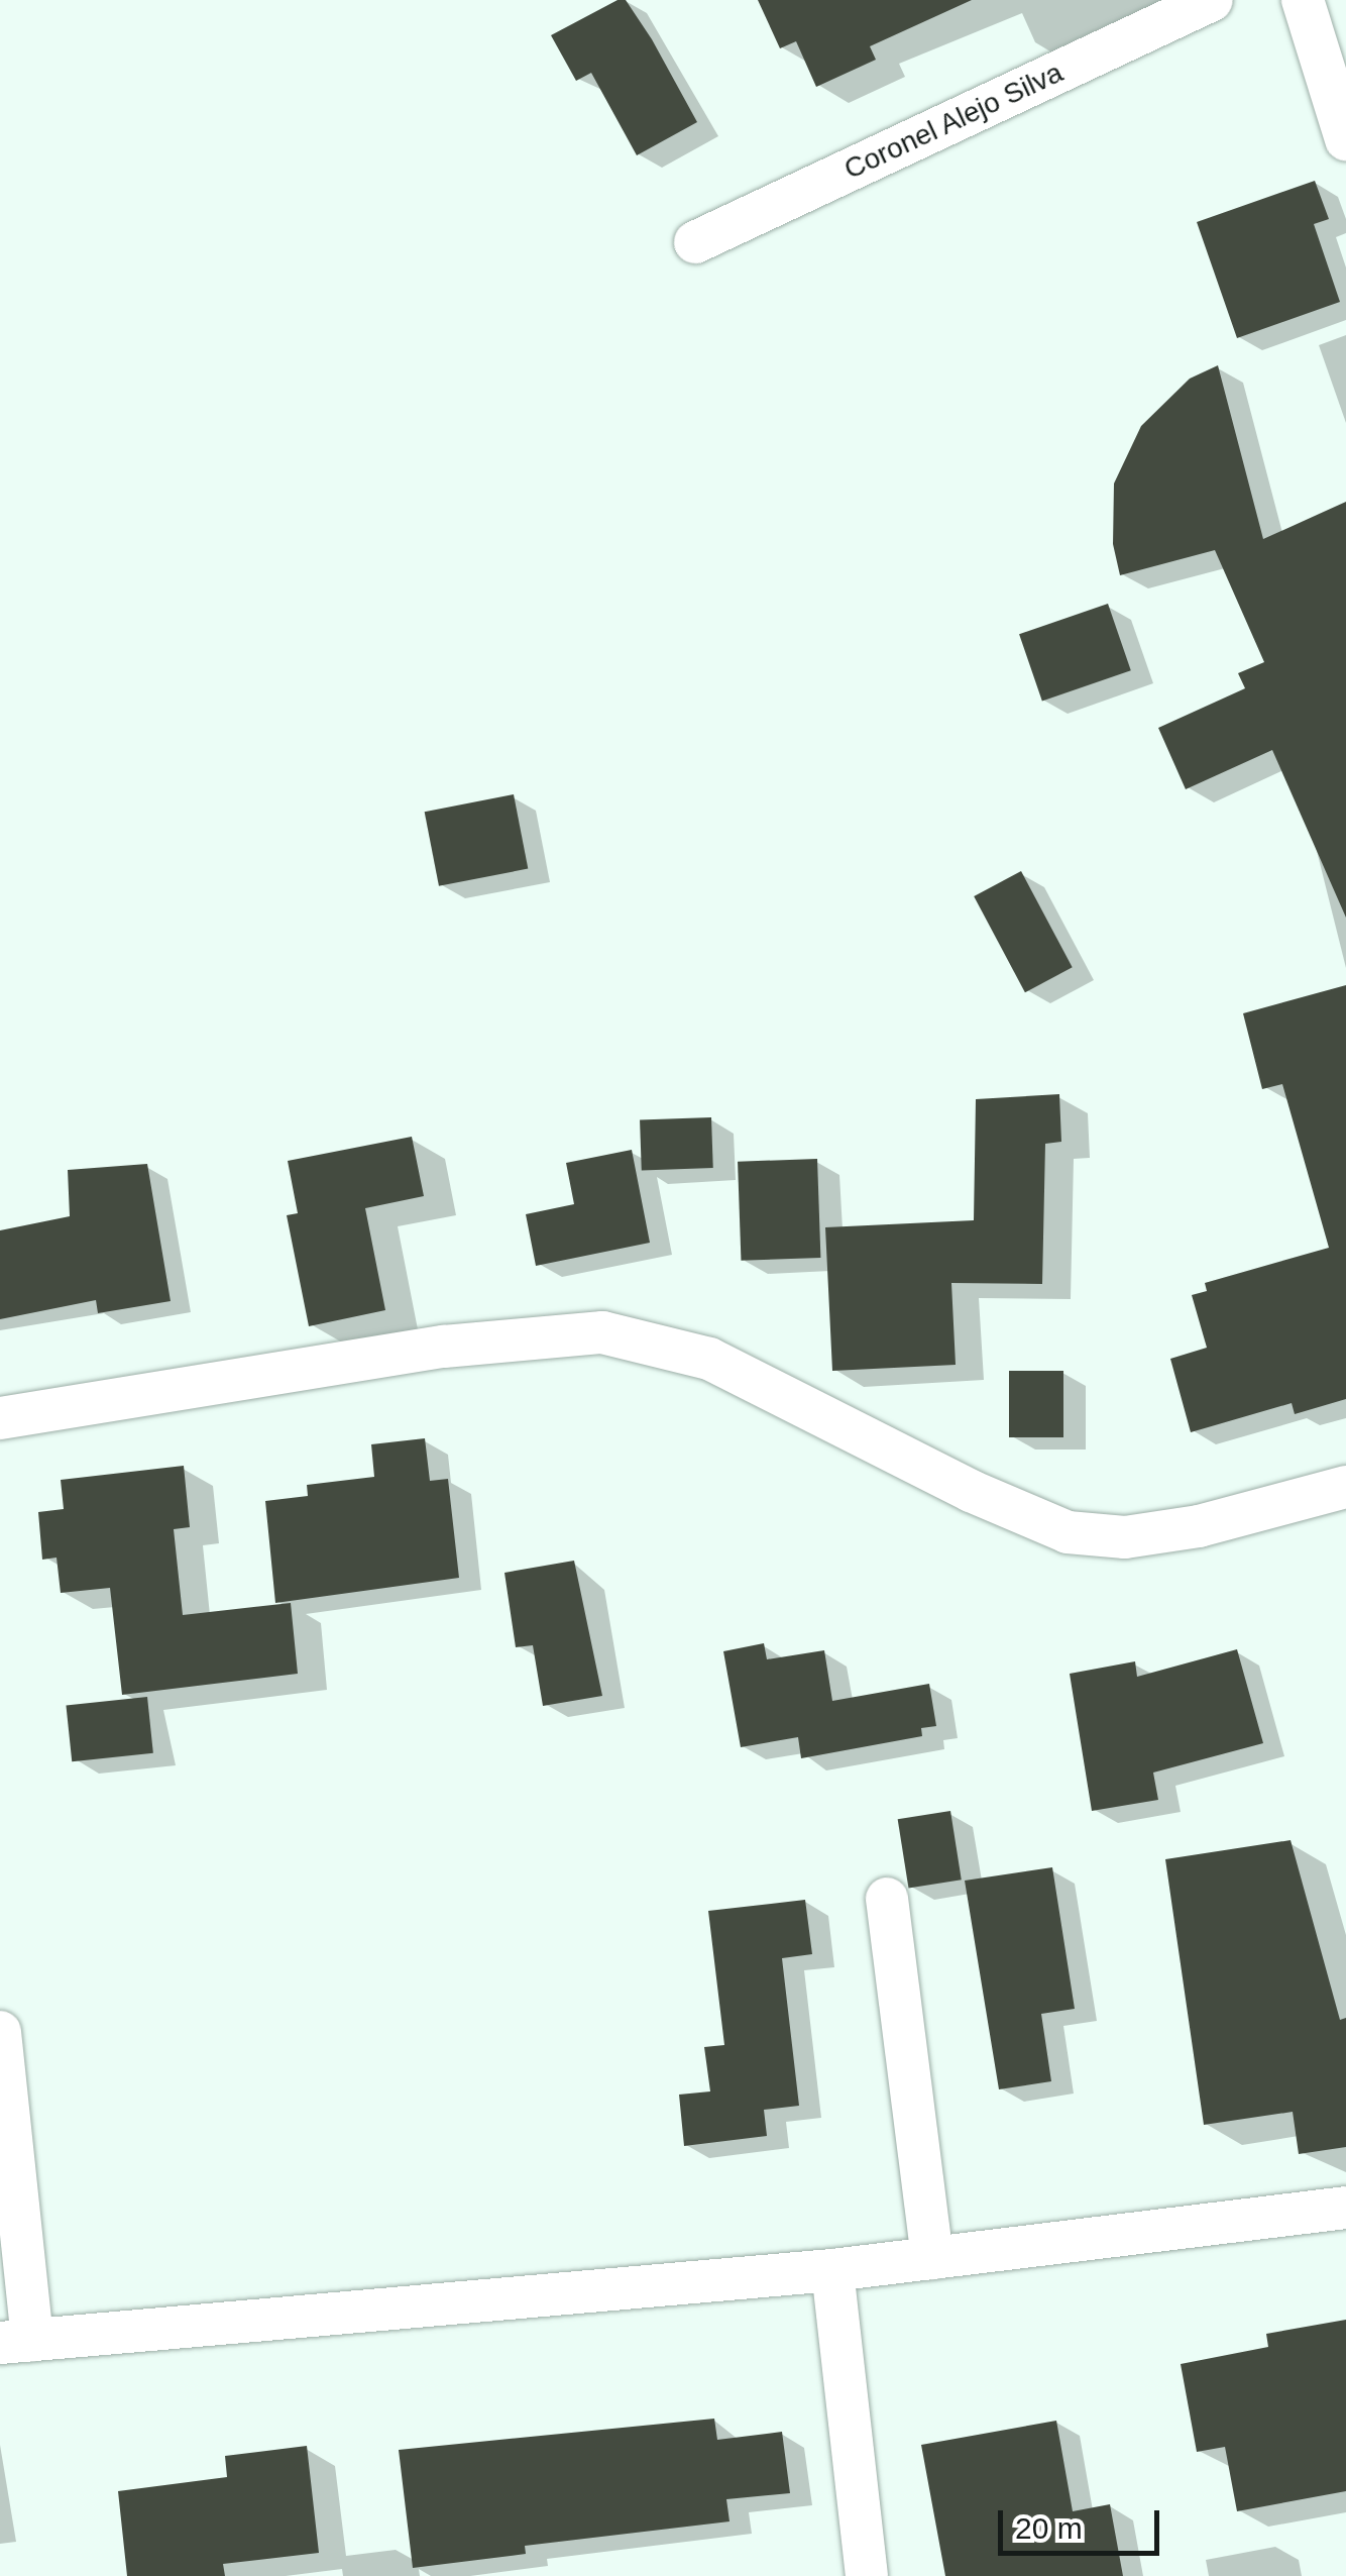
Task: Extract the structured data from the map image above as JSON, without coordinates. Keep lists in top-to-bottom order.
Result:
{
  "streets": {
    "street": ["Coronel Alejo Silva"]
  },
  "scale_bar": "20 m"
}
